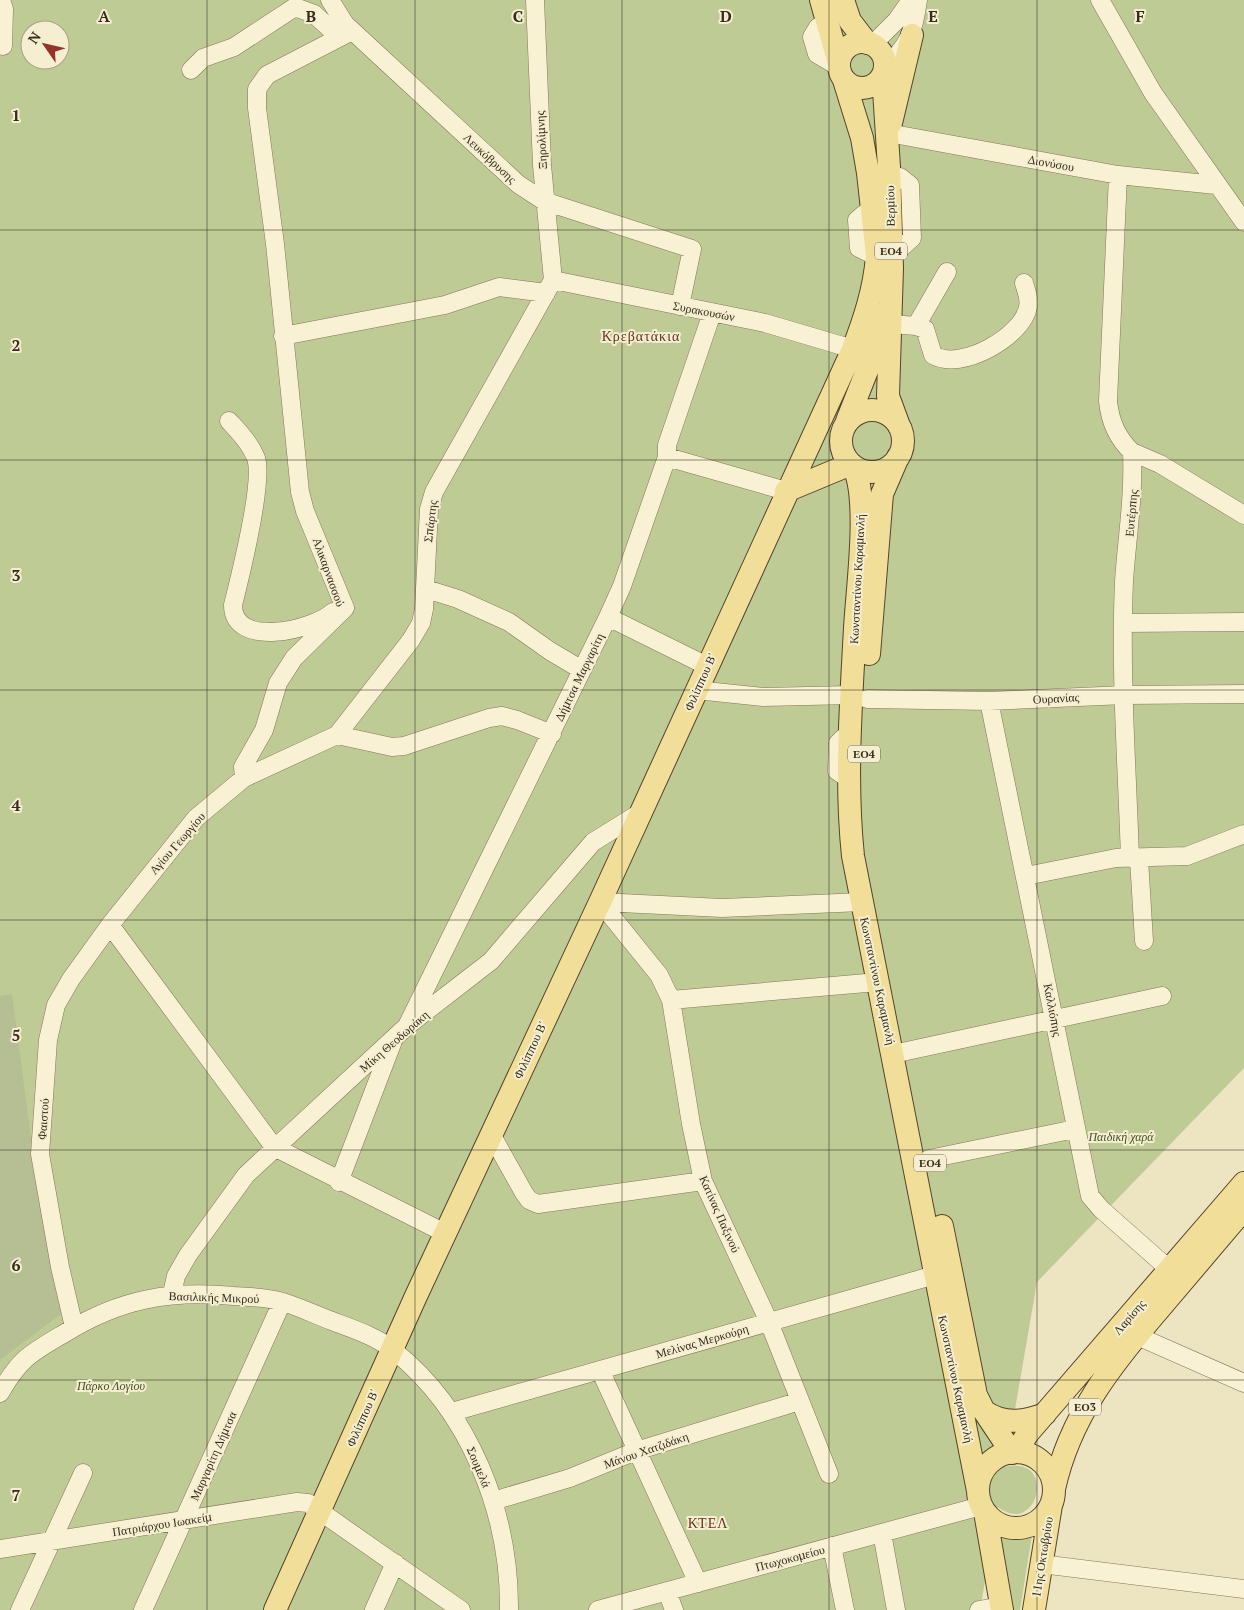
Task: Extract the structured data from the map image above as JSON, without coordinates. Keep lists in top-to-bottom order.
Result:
{
  "streets": {
    "main road": [
      "Βερμίου",
      "ΕΟ4",
      "Κωνσταντίνου Καραμανλή",
      "Φιλίππου Β'",
      "Λαρίσης",
      "ΕΟ3",
      "11ης Οκτωβρίου"
    ],
    "street": [
      "Ξηρολίμνης",
      "Λευκόβρυσης",
      "Διονύσου",
      "Συρακουσών",
      "Ευτέρπης",
      "Σπάρτης",
      "Αλικαρνασσού",
      "Δήμτσα Μαργαρίτη",
      "Ουρανίας",
      "Αγίου Γεωργίου",
      "Καλλιόπης",
      "Μίκη Θεοδωράκη",
      "Φαιστού",
      "Κατίνας Παξινού",
      "Βασιλικής Μικρού",
      "Μελίνας Μερκούρη",
      "Μάνου Χατζιδάκη",
      "Μαργαρίτη Δήμτσα",
      "Σουμελά",
      "Πατριάρχου Ιωακείμ",
      "Πτωχοκομείου"
    ]
  },
  "crossings": [
    ["Ξηρολίμνης", "Λευκόβρυσης"],
    ["Ξηρολίμνης", "Συρακουσών"],
    ["Ξηρολίμνης", "Σπάρτης"],
    ["Λευκόβρυσης", "Συρακουσών"],
    ["Λευκόβρυσης", "Αλικαρνασσού"],
    ["Διονύσου", "Βερμίου"],
    ["Βερμίου", "ΕΟ4"],
    ["Βερμίου", "Κωνσταντίνου Καραμανλή"],
    ["Βερμίου", "Φιλίππου Β'"],
    ["ΕΟ4", "Κωνσταντίνου Καραμανλή"],
    ["Συρακουσών", "Σπάρτης"],
    ["Συρακουσών", "Αλικαρνασσού"],
    ["Συρακουσών", "Δήμτσα Μαργαρίτη"],
    ["Συρακουσών", "Φιλίππου Β'"],
    ["Ευτέρπης", "Ουρανίας"],
    ["Σπάρτης", "Αγίου Γεωργίου"],
    ["Αλικαρνασσού", "Αγίου Γεωργίου"],
    ["Κωνσταντίνου Καραμανλή", "Ουρανίας"],
    ["Κωνσταντίνου Καραμανλή", "Λαρίσης"],
    ["Κωνσταντίνου Καραμανλή", "Μελίνας Μερκούρη"],
    ["Κωνσταντίνου Καραμανλή", "ΕΟ3"],
    ["Κωνσταντίνου Καραμανλή", "11ης Οκτωβρίου"],
    ["Κωνσταντίνου Καραμανλή", "Πτωχοκομείου"],
    ["Δήμτσα Μαργαρίτη", "Μίκη Θεοδωράκη"],
    ["Φιλίππου Β'", "Ουρανίας"],
    ["Φιλίππου Β'", "Μίκη Θεοδωράκη"],
    ["Φιλίππου Β'", "Κατίνας Παξινού"],
    ["Φιλίππου Β'", "Βασιλικής Μικρού"],
    ["Φιλίππου Β'", "Σουμελά"],
    ["Φιλίππου Β'", "Πατριάρχου Ιωακείμ"],
    ["Ουρανίας", "Καλλιόπης"],
    ["Αγίου Γεωργίου", "Φαιστού"],
    ["Καλλιόπης", "Λαρίσης"],
    ["Μίκη Θεοδωράκη", "Βασιλικής Μικρού"],
    ["Φαιστού", "Βασιλικής Μικρού"],
    ["Κατίνας Παξινού", "Μελίνας Μερκούρη"],
    ["Κατίνας Παξινού", "Μάνου Χατζιδάκη"],
    ["Βασιλικής Μικρού", "Μαργαρίτη Δήμτσα"],
    ["Βασιλικής Μικρού", "Σουμελά"],
    ["Λαρίσης", "ΕΟ3"],
    ["Λαρίσης", "11ης Οκτωβρίου"],
    ["Λαρίσης", "Πτωχοκομείου"],
    ["Μελίνας Μερκούρη", "Σουμελά"],
    ["ΕΟ3", "11ης Οκτωβρίου"],
    ["ΕΟ3", "Πτωχοκομείου"],
    ["Μάνου Χατζιδάκη", "Σουμελά"],
    ["Μαργαρίτη Δήμτσα", "Πατριάρχου Ιωακείμ"],
    ["11ης Οκτωβρίου", "Πτωχοκομείου"]
  ],
  "districts": ["Κρεβατάκια", "ΚΤΕΛ"],
  "parks": ["Παιδική χαρά", "Πάρκο Λογίου"],
  "north": "top left",
  "grid": {
    "columns": [
      "A",
      "B",
      "C",
      "D",
      "E",
      "F"
    ],
    "rows": [
      "1",
      "2",
      "3",
      "4",
      "5",
      "6",
      "7"
    ]
  }
}
